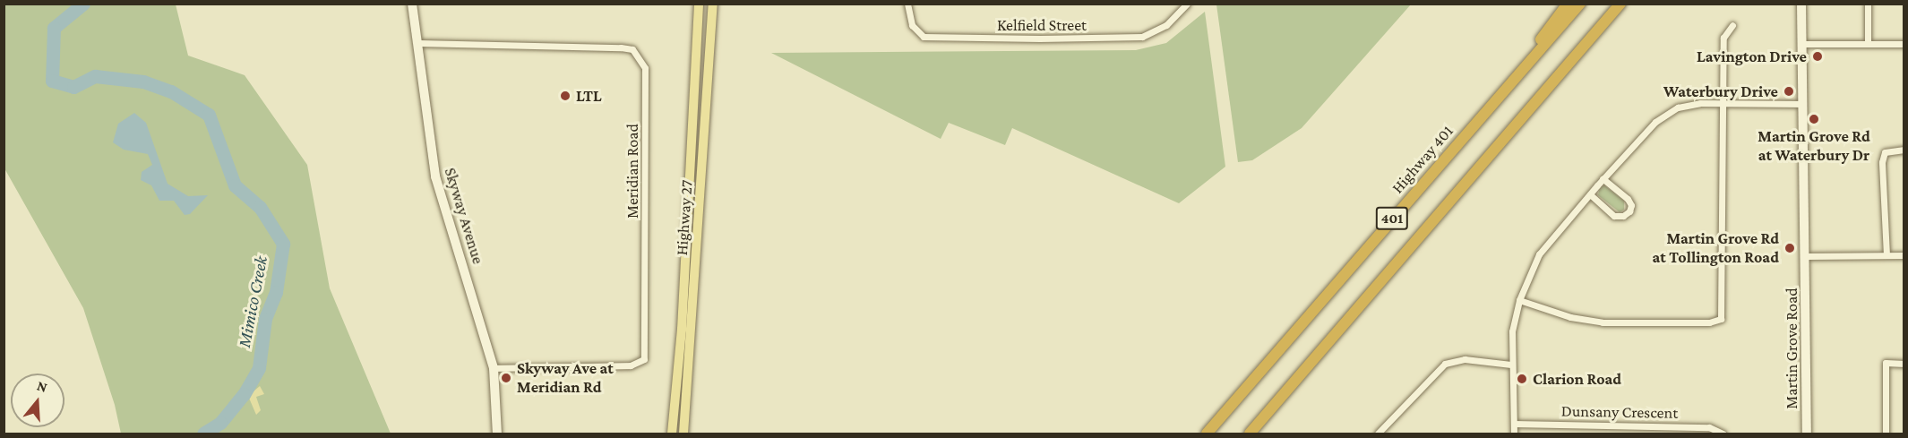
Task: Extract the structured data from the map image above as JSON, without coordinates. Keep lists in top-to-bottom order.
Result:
{
  "streets": {
    "highway": ["Highway 401", "401"],
    "main road": ["Highway 27"],
    "street": [
      "Kelfield Street",
      "Meridian Road",
      "Skyway Avenue",
      "Martin Grove Road",
      "Dunsany Crescent"
    ]
  },
  "crossings": [
    ["Meridian Road", "Skyway Avenue"]
  ],
  "water": ["Mimico Creek"],
  "places": [
    "Lavington Drive",
    "Waterbury Drive",
    "LTL",
    "Martin Grove Rd at Waterbury Dr",
    "Martin Grove Rd at Tollington Road",
    "Skyway Ave at Meridian Rd",
    "Clarion Road"
  ],
  "north": "top"
}
